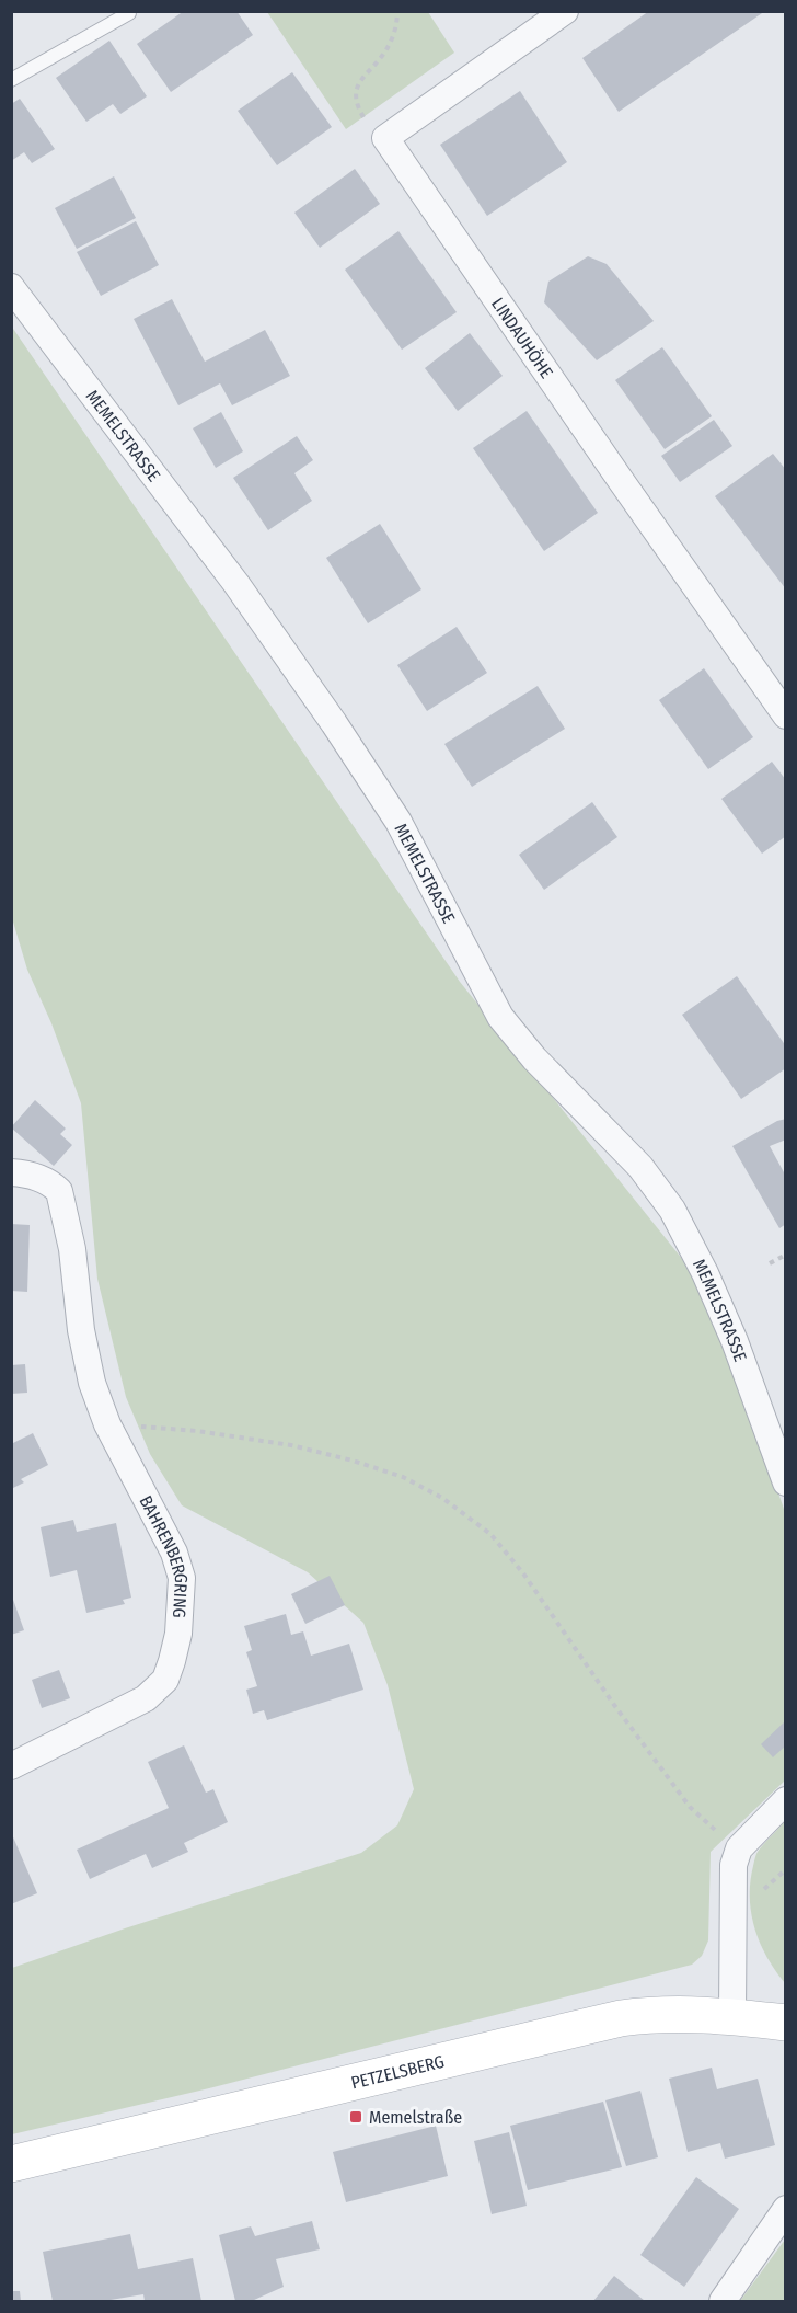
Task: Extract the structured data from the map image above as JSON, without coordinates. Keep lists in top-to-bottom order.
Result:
{
  "streets": {
    "main road": ["PETZELSBERG"],
    "street": ["LINDAUHÖHE", "MEMELSTRASSE", "BAHRENBERGRING"]
  },
  "places": {
    "transit": ["Memelstraße"]
  }
}
